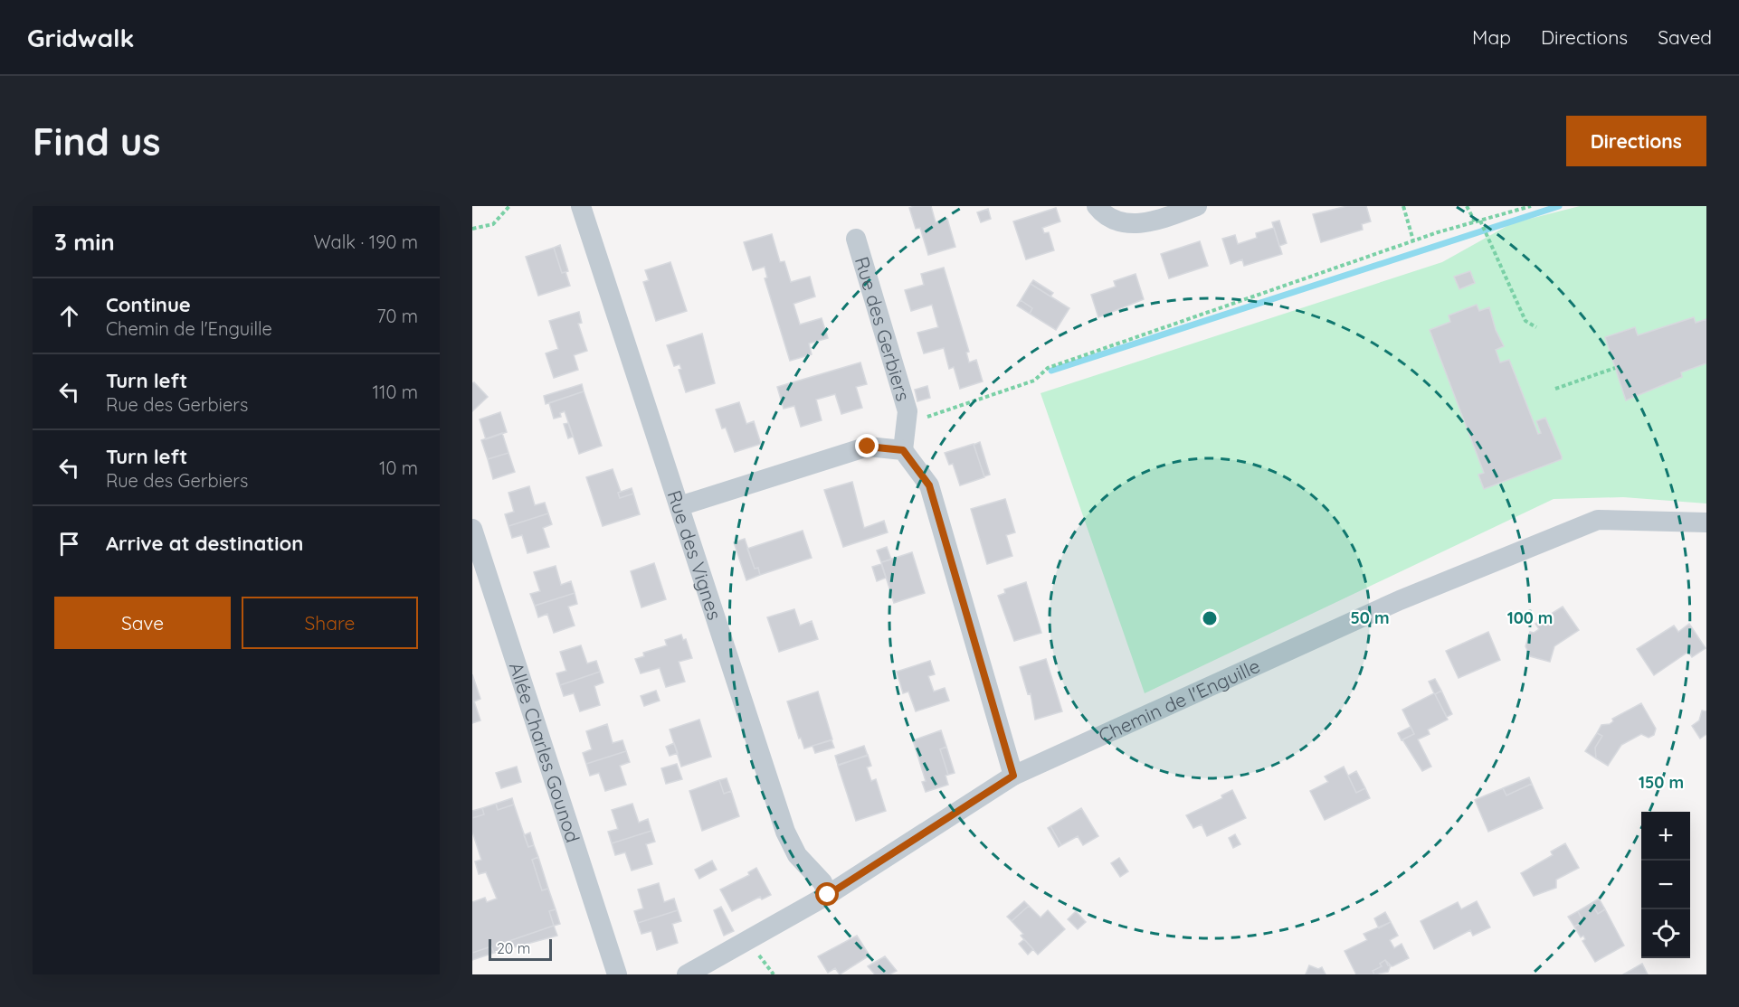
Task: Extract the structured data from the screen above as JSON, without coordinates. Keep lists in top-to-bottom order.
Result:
{
  "streets": {
    "street": [
      "Rue des Gerbiers",
      "Rue des Vignes",
      "Chemin de l'Enguille",
      "Allée Charles Gounod"
    ]
  },
  "crossings": [
    ["Rue des Vignes", "Chemin de l'Enguille"]
  ],
  "scale_bar": "20 m",
  "page": {
    "header": "Gridwalk",
    "nav": ["Map", "Directions", "Saved"],
    "buttons": [
      "Directions",
      ["Save", "Share"]
    ],
    "title": "Find us",
    "heading": ["3 min", "Walk · 190 m"],
    "list": [
      ["Continue", "Chemin de l'Enguille", "70 m"],
      ["Turn left", "Rue des Gerbiers", "110 m"],
      ["Turn left", "Rue des Gerbiers", "10 m"],
      "Arrive at destination"
    ],
    "map_buttons": ["+", "−"],
    "scale": "20 m"
  },
  "rings": ["50 m", "100 m", "150 m"]
}
